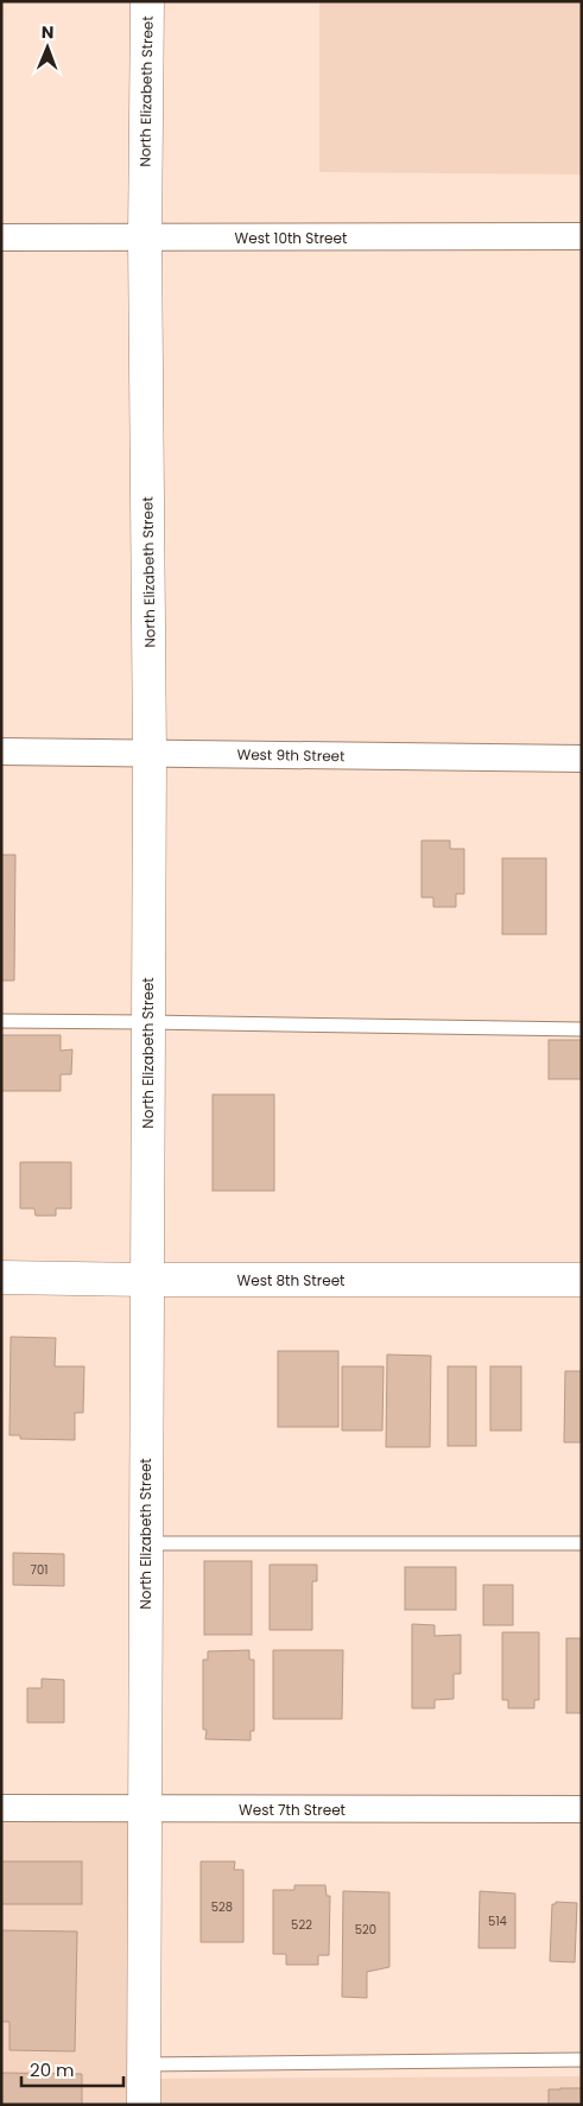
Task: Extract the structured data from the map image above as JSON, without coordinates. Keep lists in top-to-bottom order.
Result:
{
  "streets": {
    "main road": ["North Elizabeth Street", "West 8th Street"],
    "street": ["West 10th Street", "West 9th Street", "West 7th Street"]
  },
  "crossings": [
    ["North Elizabeth Street", "West 10th Street"],
    ["North Elizabeth Street", "West 9th Street"],
    ["North Elizabeth Street", "West 8th Street"],
    ["North Elizabeth Street", "West 7th Street"]
  ],
  "house_numbers": [
    "701",
    "528",
    "514",
    "522",
    "520"
  ],
  "scale_bar": "20 m",
  "north": "top"
}
